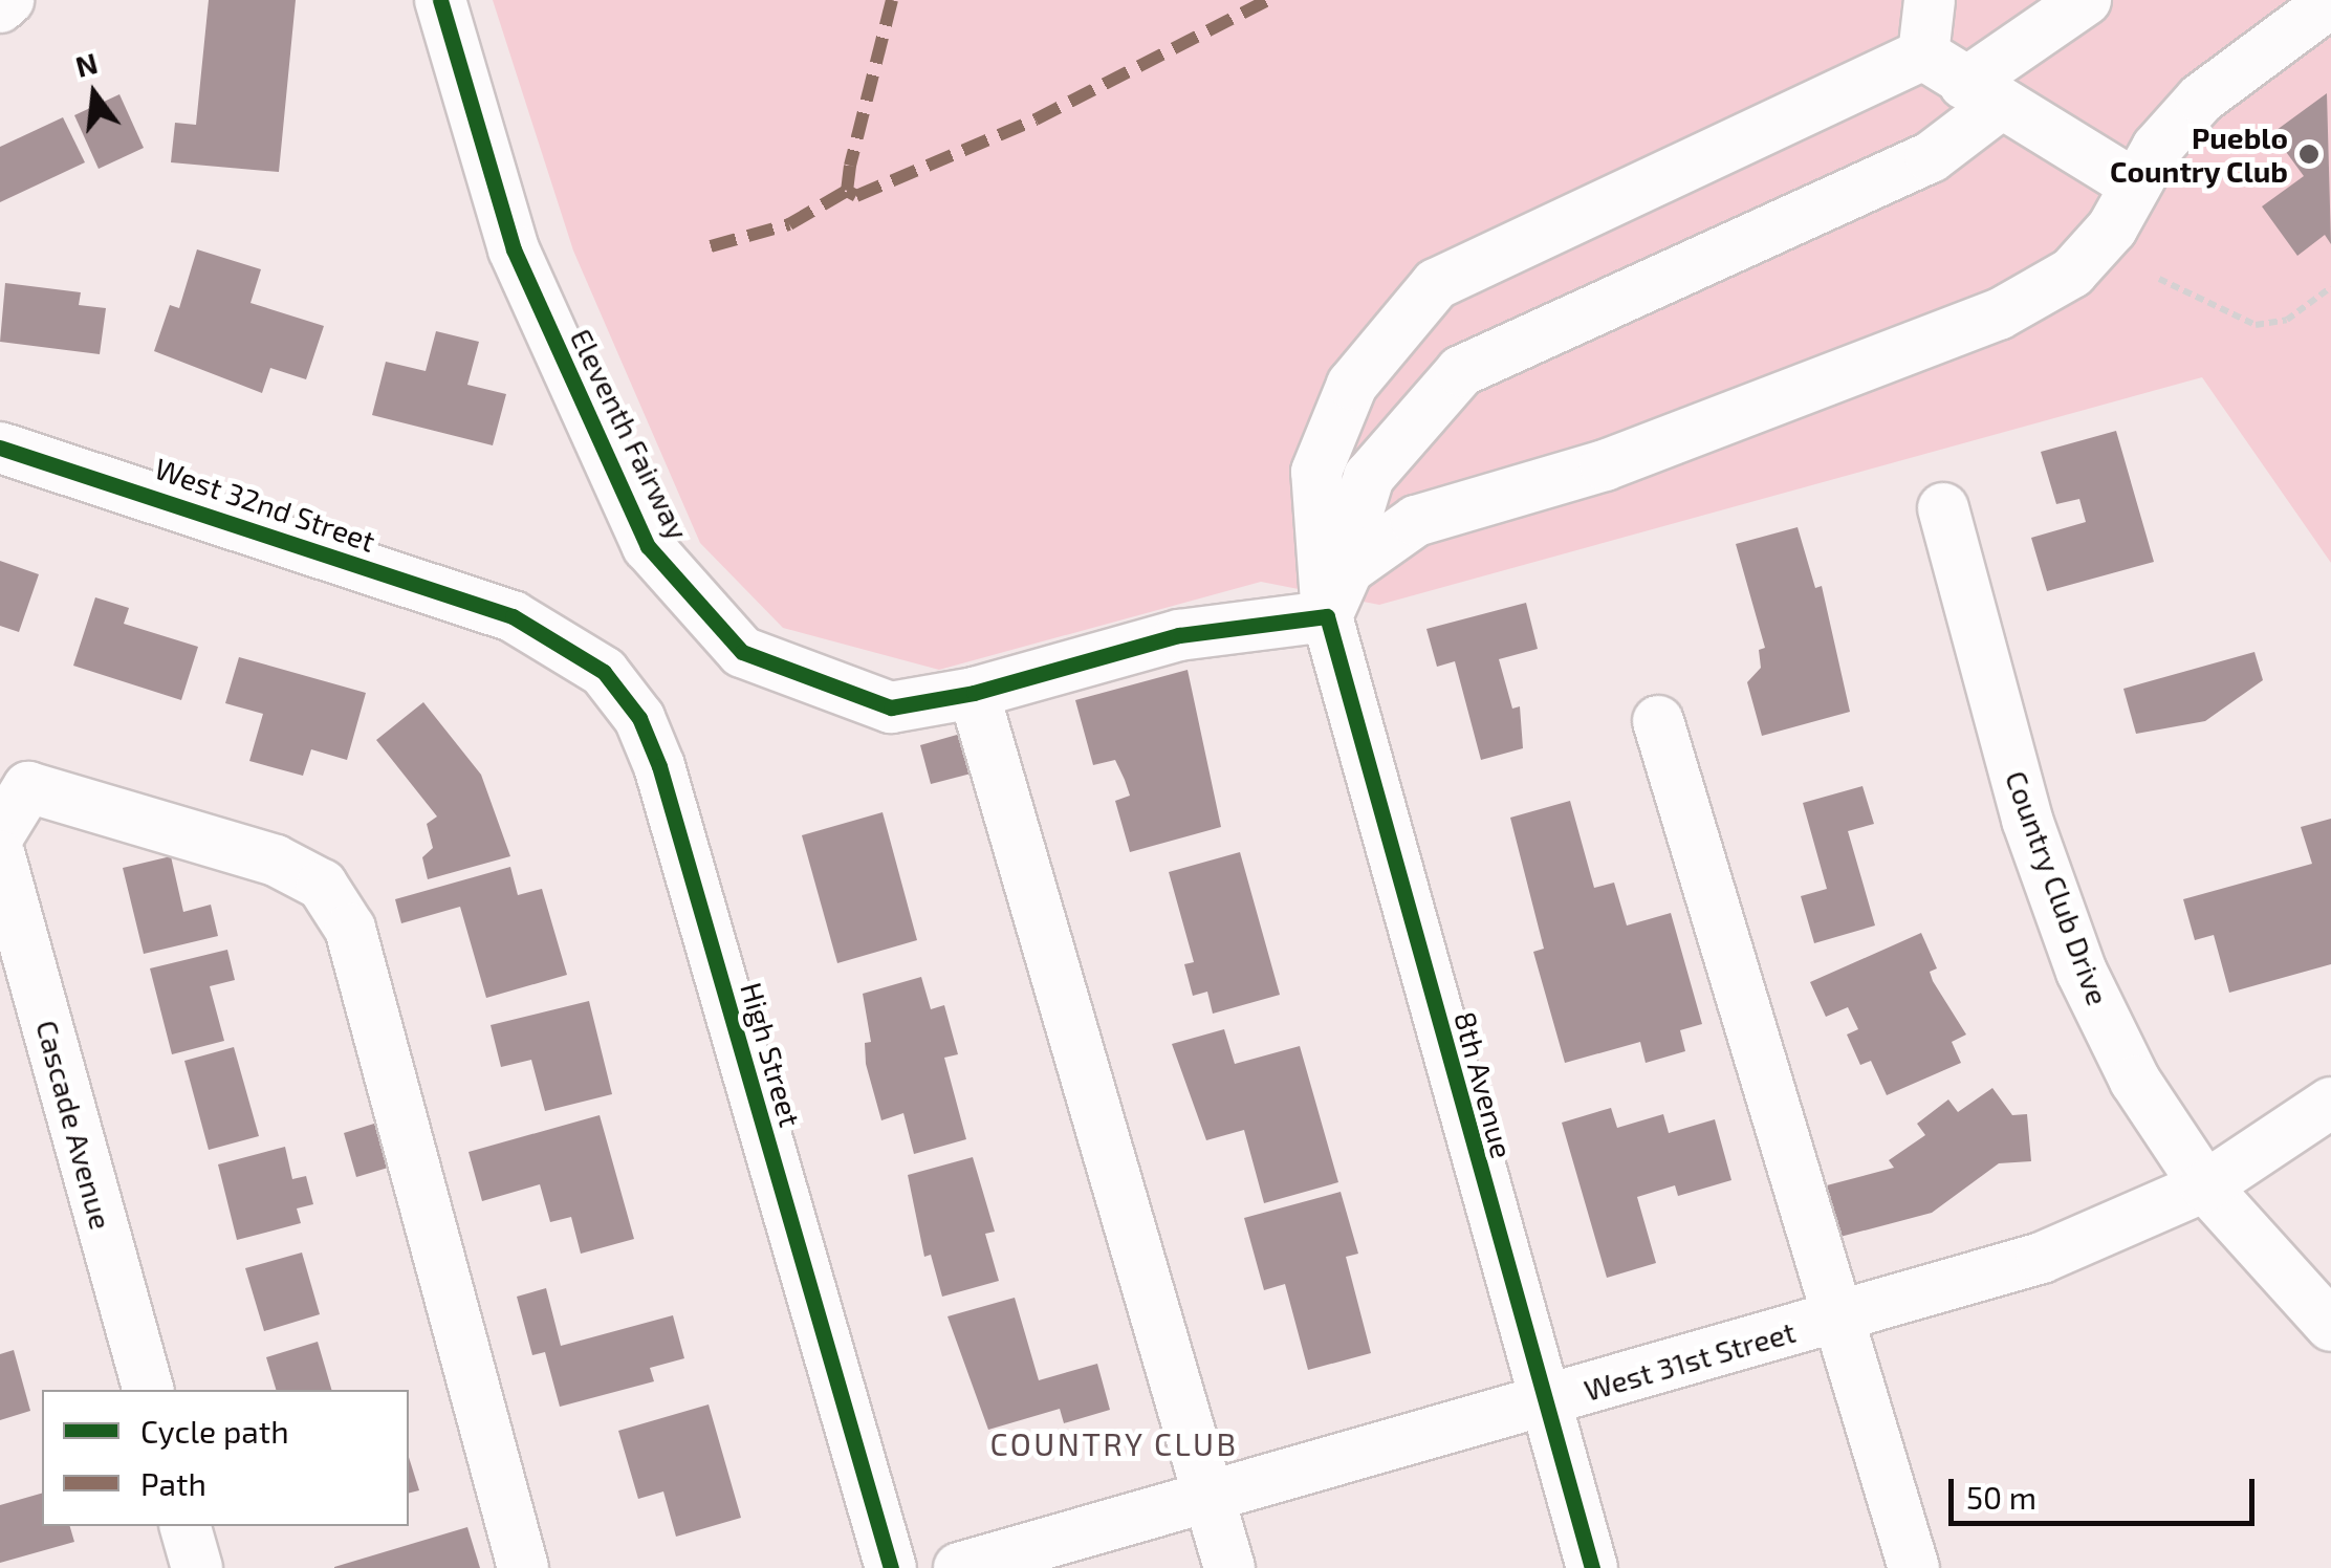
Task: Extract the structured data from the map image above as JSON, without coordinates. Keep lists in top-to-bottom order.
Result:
{
  "streets": {
    "street": [
      "Eleventh Fairway",
      "West 32nd Street",
      "Country Club Drive",
      "High Street",
      "8th Avenue",
      "Cascade Avenue",
      "West 31st Street"
    ]
  },
  "crossings": [
    ["Eleventh Fairway", "8th Avenue"],
    ["West 32nd Street", "High Street"],
    ["Country Club Drive", "West 31st Street"],
    ["8th Avenue", "West 31st Street"]
  ],
  "districts": ["COUNTRY CLUB"],
  "places": ["Pueblo Country Club"],
  "legend": ["Cycle path", "Path"],
  "scale_bar": "50 m",
  "north": "top"
}
